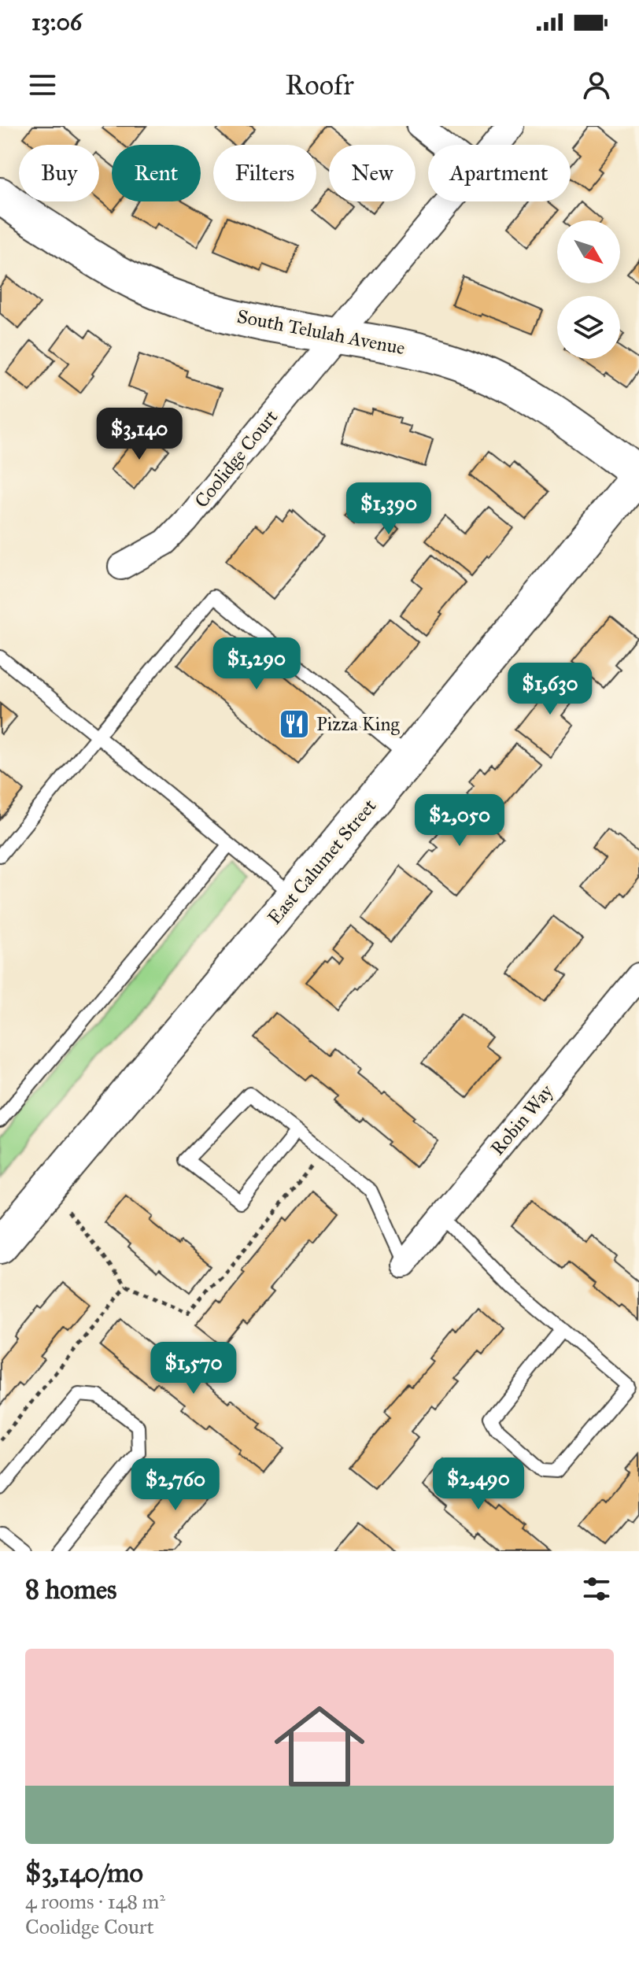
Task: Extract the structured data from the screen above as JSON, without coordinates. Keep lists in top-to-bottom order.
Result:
{
  "streets": {
    "main road": ["South Telulah Avenue", "East Calumet Street"],
    "street": ["Coolidge Court", "Robin Way"]
  },
  "crossings": [
    ["South Telulah Avenue", "Coolidge Court"],
    ["South Telulah Avenue", "East Calumet Street"]
  ],
  "places": {
    "restaurant": ["Pizza King"]
  },
  "north": "bottom right",
  "page": {
    "status": "13:06",
    "header": "Roofr",
    "chip": [
      "Buy",
      "Rent",
      "Filters",
      "New",
      "Apartment"
    ],
    "price": [
      "$3,140",
      "$1,390",
      "$1,290",
      "$1,630",
      "$2,050",
      "$1,570",
      "$2,490",
      "$2,760"
    ],
    "heading": "8 homes",
    "list": [
      {
        "name": "$3,140/mo",
        "note": "4 rooms · 148 m² · Coolidge Court"
      }
    ]
  }
}
